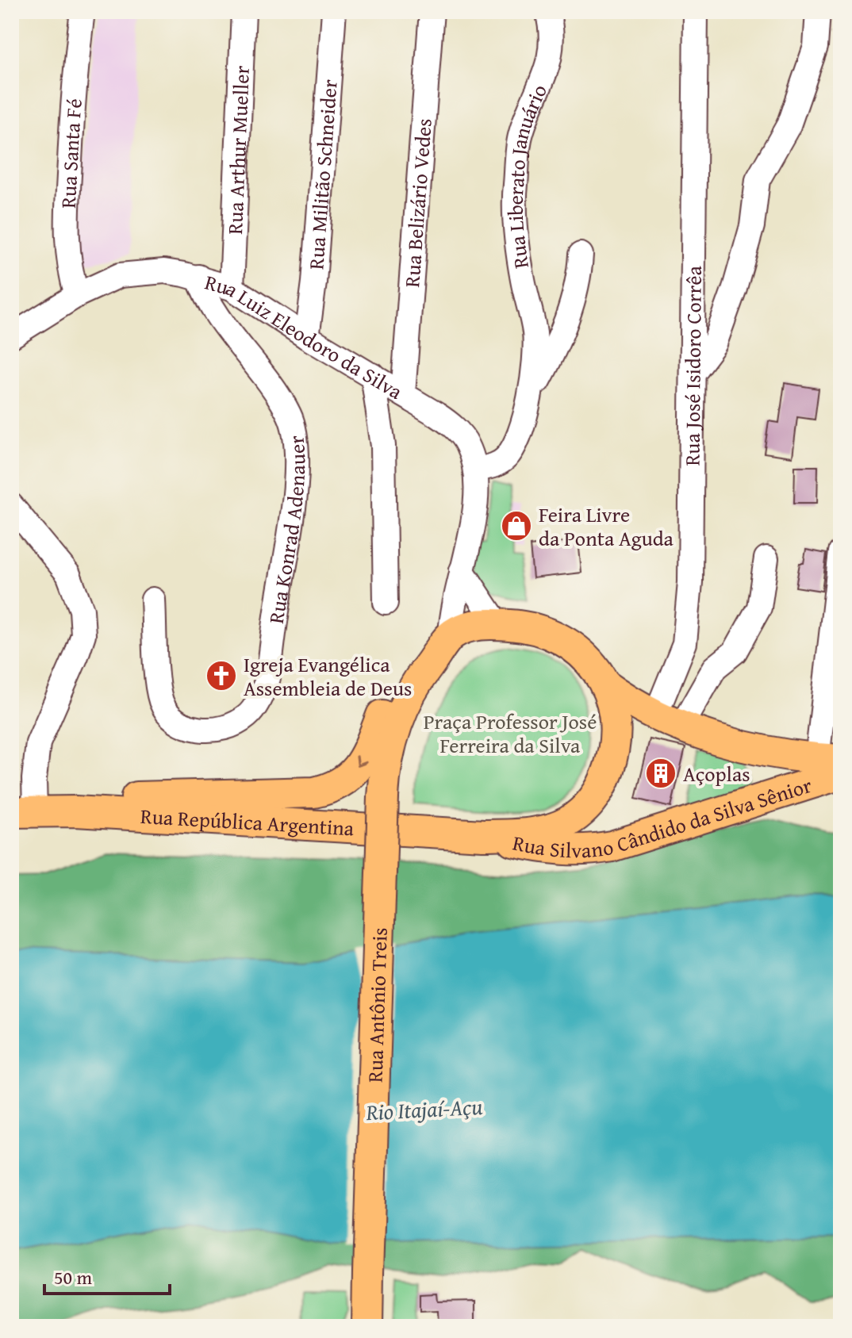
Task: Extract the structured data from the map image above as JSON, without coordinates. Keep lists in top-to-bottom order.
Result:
{
  "streets": {
    "main road": ["Rua Silvano Cândido da Silva Sênior", "Rua República Argentina", "Rua Antônio Treis"],
    "street": [
      "Rua Arthur Mueller",
      "Rua Santa Fé",
      "Rua Militão Schneider",
      "Rua Liberato Januário",
      "Rua Belizário Vedes",
      "Rua Luiz Eleodoro da Silva",
      "Rua José Isidoro Corrêa",
      "Rua Konrad Adenauer"
    ]
  },
  "crossings": [
    ["Rua Arthur Mueller", "Rua Luiz Eleodoro da Silva"],
    ["Rua Santa Fé", "Rua Luiz Eleodoro da Silva"],
    ["Rua Militão Schneider", "Rua Luiz Eleodoro da Silva"],
    ["Rua Liberato Januário", "Rua Luiz Eleodoro da Silva"],
    ["Rua Belizário Vedes", "Rua Luiz Eleodoro da Silva"],
    ["Rua Luiz Eleodoro da Silva", "Rua Konrad Adenauer"],
    ["Rua Luiz Eleodoro da Silva", "Rua Antônio Treis"],
    ["Rua José Isidoro Corrêa", "Rua Silvano Cândido da Silva Sênior"],
    ["Rua Silvano Cândido da Silva Sênior", "Rua República Argentina"]
  ],
  "water": ["Rio Itajaí-Açu"],
  "parks": ["Praça Professor José Ferreira da Silva"],
  "places": {
    "shop": ["Feira Livre da Ponta Aguda"],
    "church": ["Igreja Evangélica Assembleia de Deus"],
    "building": ["Açoplas"]
  },
  "scale_bar": "50 m"
}
